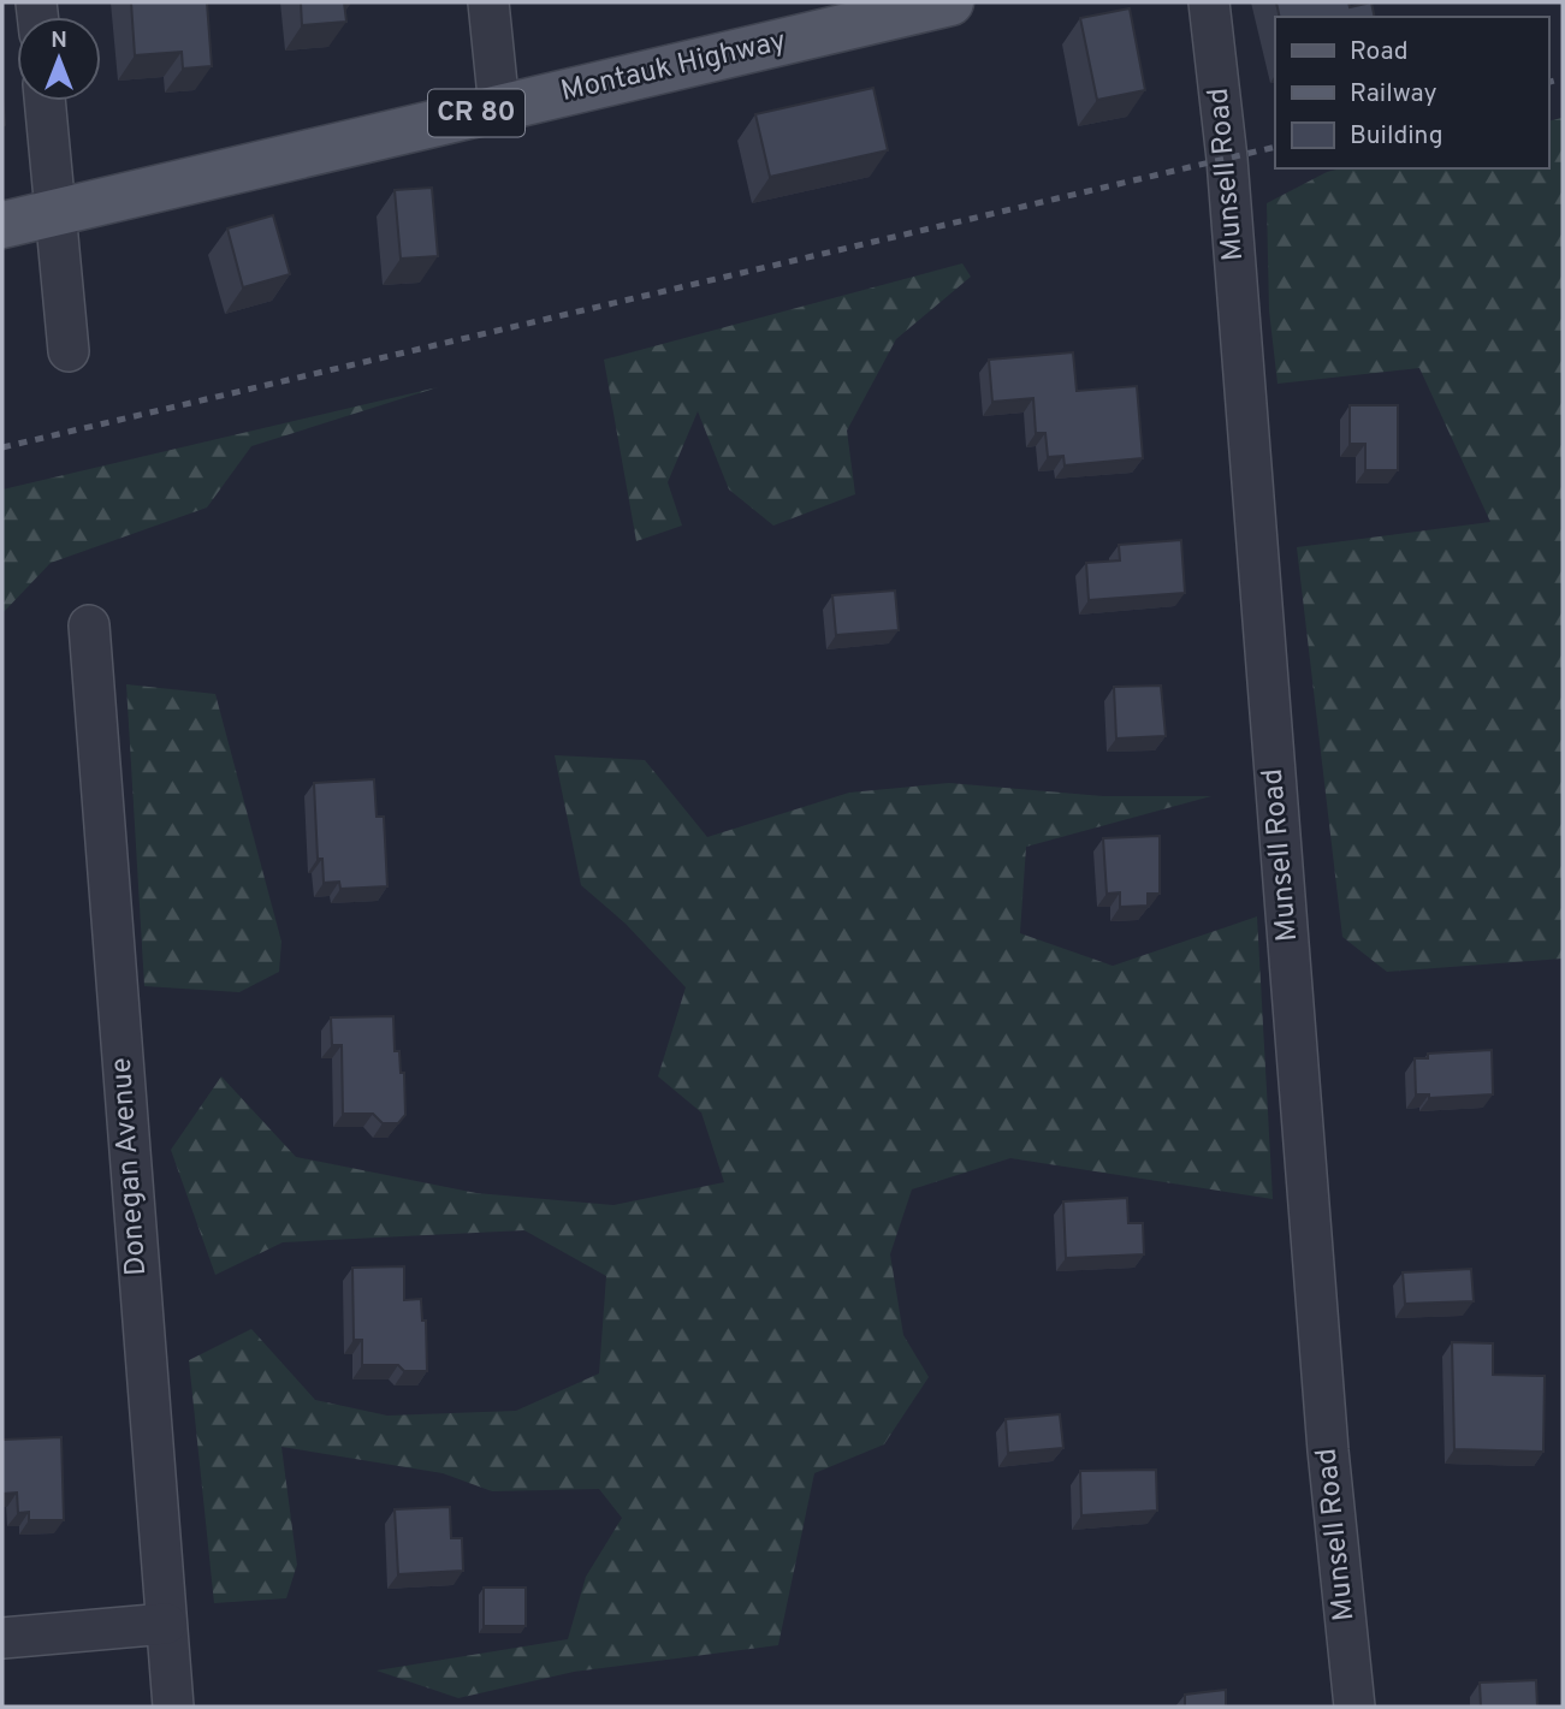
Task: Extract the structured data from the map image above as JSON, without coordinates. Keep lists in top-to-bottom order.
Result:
{
  "streets": {
    "main road": ["Montauk Highway", "CR 80"],
    "street": ["Munsell Road", "Donegan Avenue"]
  },
  "legend": ["Road", "Railway", "Building"],
  "north": "top"
}
